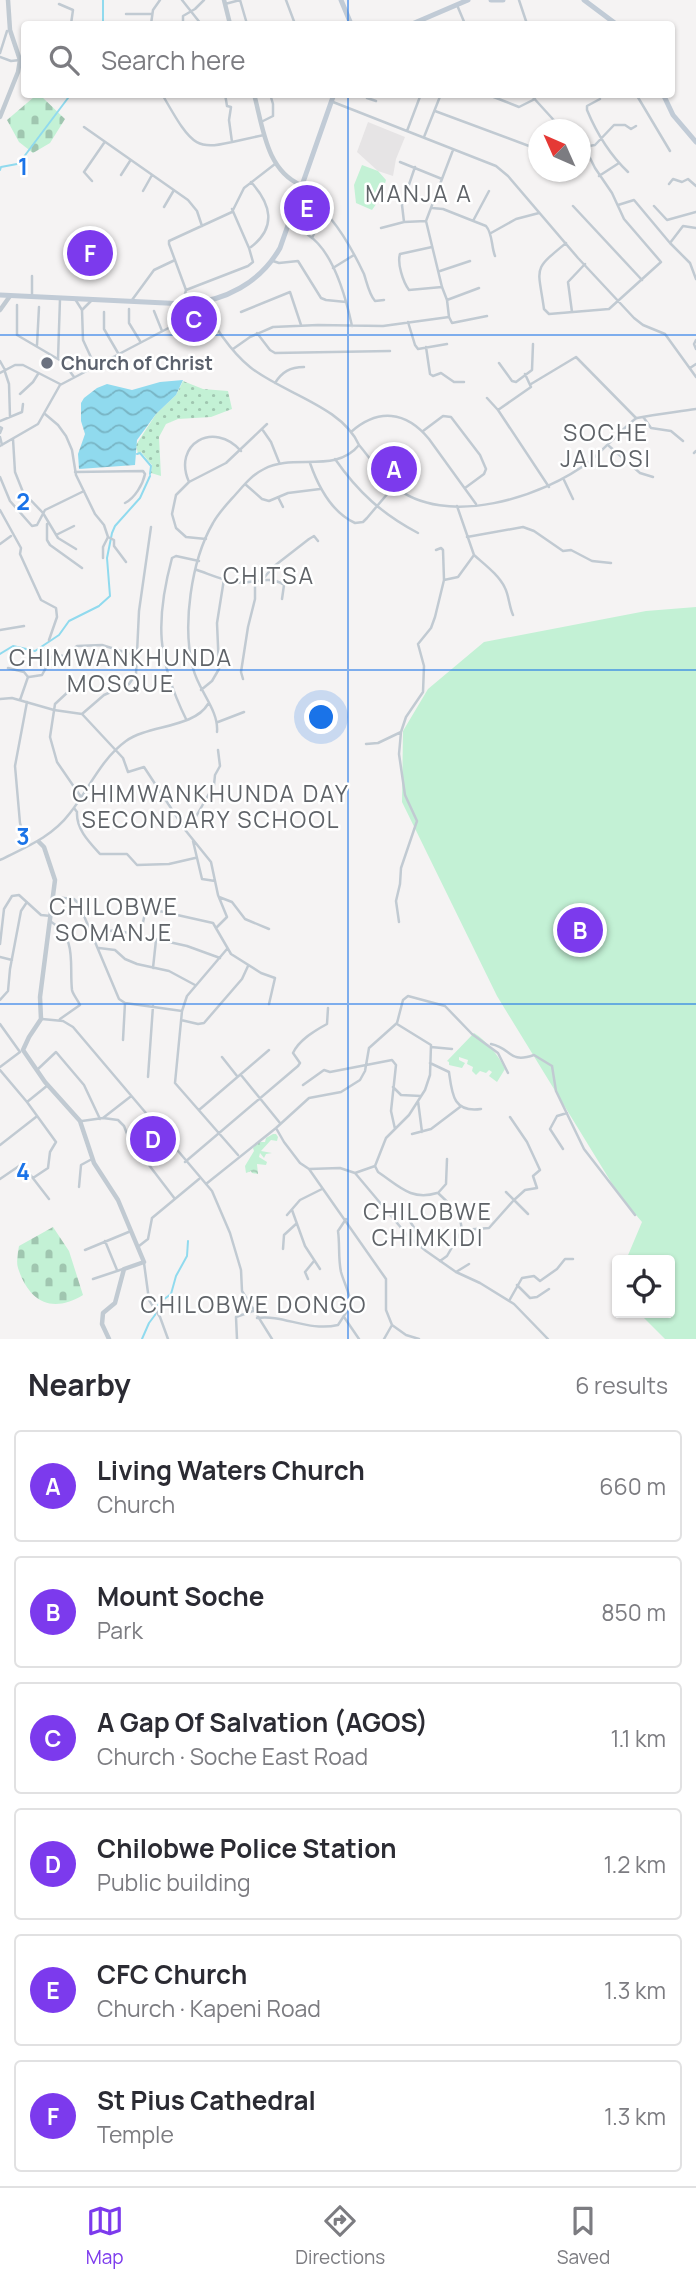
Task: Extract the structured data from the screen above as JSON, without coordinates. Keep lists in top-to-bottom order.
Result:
{
  "districts": [
    "MANJA A",
    "SOCHE JAILOSI",
    "CHITSA",
    "CHIMWANKHUNDA MOSQUE",
    "CHIMWANKHUNDA DAY SECONDARY SCHOOL",
    "CHILOBWE SOMANJE",
    "CHILOBWE CHIMKIDI",
    "CHILOBWE DONGO"
  ],
  "places": ["Church of Christ"],
  "north": "top left",
  "page": {
    "search": "Search here",
    "pins": [
      "E",
      "F",
      "C",
      "A",
      "B",
      "D"
    ],
    "heading": ["Nearby", "6 results"],
    "list": [
      {
        "mark": "A",
        "name": "Living Waters Church",
        "note": "Church",
        "value": "660 m"
      },
      {
        "mark": "B",
        "name": "Mount Soche",
        "note": "Park",
        "value": "850 m"
      },
      {
        "mark": "C",
        "name": "A Gap Of Salvation (AGOS)",
        "note": "Church · Soche East Road",
        "value": "1.1 km"
      },
      {
        "mark": "D",
        "name": "Chilobwe Police Station",
        "note": "Public building",
        "value": "1.2 km"
      },
      {
        "mark": "E",
        "name": "CFC Church",
        "note": "Church · Kapeni Road",
        "value": "1.3 km"
      },
      {
        "mark": "F",
        "name": "St Pius Cathedral",
        "note": "Temple",
        "value": "1.3 km"
      }
    ],
    "nav": ["Map", "Directions", "Saved"]
  },
  "grid": {
    "rows": [
      "1",
      "2",
      "3",
      "4"
    ]
  }
}
